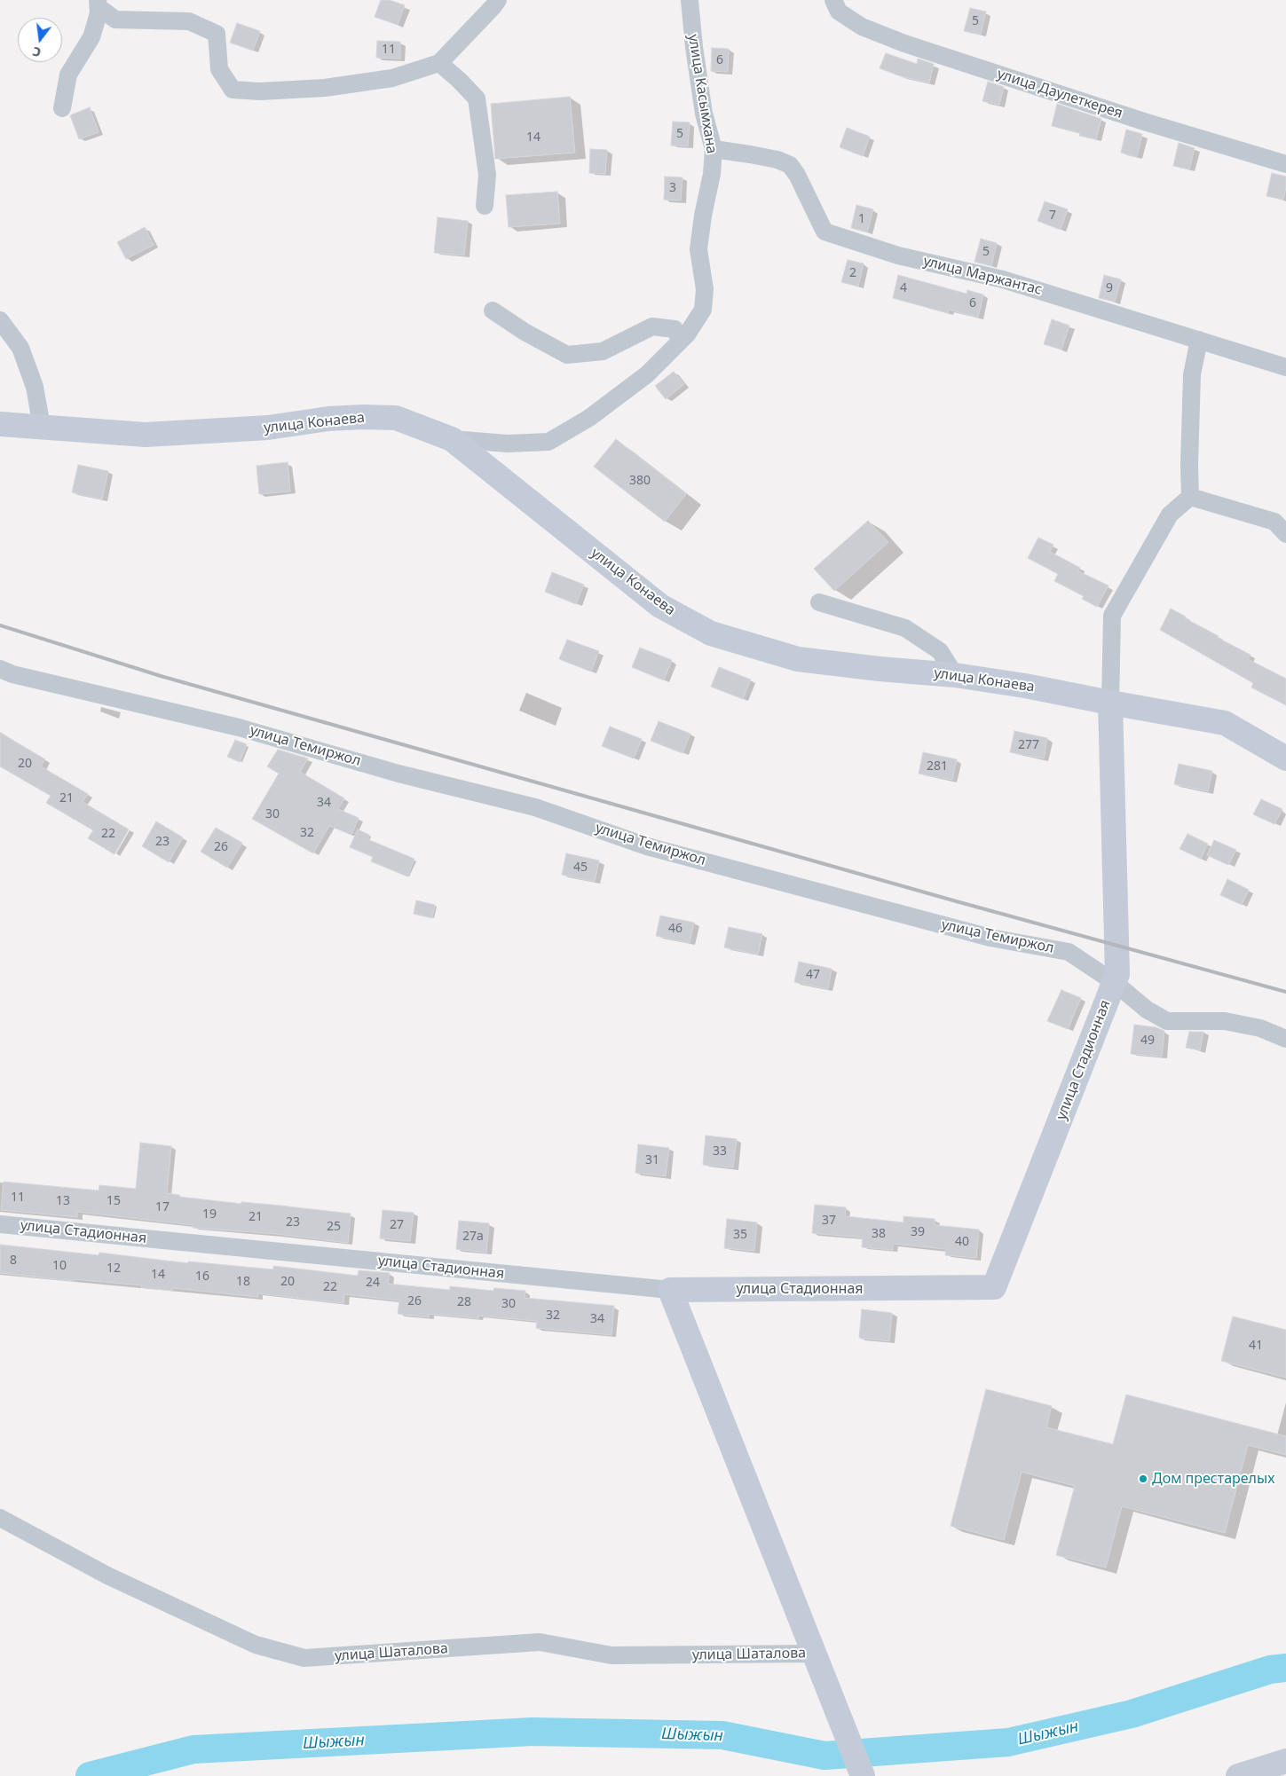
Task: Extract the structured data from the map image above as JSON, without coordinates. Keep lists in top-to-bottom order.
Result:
{
  "streets": {
    "street": [
      "улица Касымхана",
      "улица Даулеткерея",
      "улица Маржантас",
      "улица Конаева",
      "улица Темиржол",
      "улица Стадионная",
      "улица Шаталова"
    ]
  },
  "crossings": [
    ["улица Касымхана", "улица Маржантас"],
    ["улица Касымхана", "улица Конаева"],
    ["улица Конаева", "улица Стадионная"],
    ["улица Темиржол", "улица Стадионная"]
  ],
  "water": ["Шыжын"],
  "places": ["Дом престарелых"],
  "house_numbers": [
    "5",
    "11",
    "6",
    "5",
    "14",
    "3",
    "7",
    "1",
    "5",
    "2",
    "4",
    "9",
    "6",
    "380",
    "277",
    "20",
    "281",
    "21",
    "34",
    "30",
    "32",
    "22",
    "23",
    "26",
    "45",
    "46",
    "47",
    "49",
    "33",
    "31",
    "11",
    "13",
    "15",
    "17",
    "19",
    "21",
    "37",
    "23",
    "27",
    "25",
    "39",
    "38",
    "35",
    "27а",
    "40",
    "8",
    "10",
    "12",
    "14",
    "16",
    "18",
    "20",
    "24",
    "22",
    "26",
    "28",
    "30",
    "32",
    "34",
    "41"
  ],
  "north": "bottom"
}
